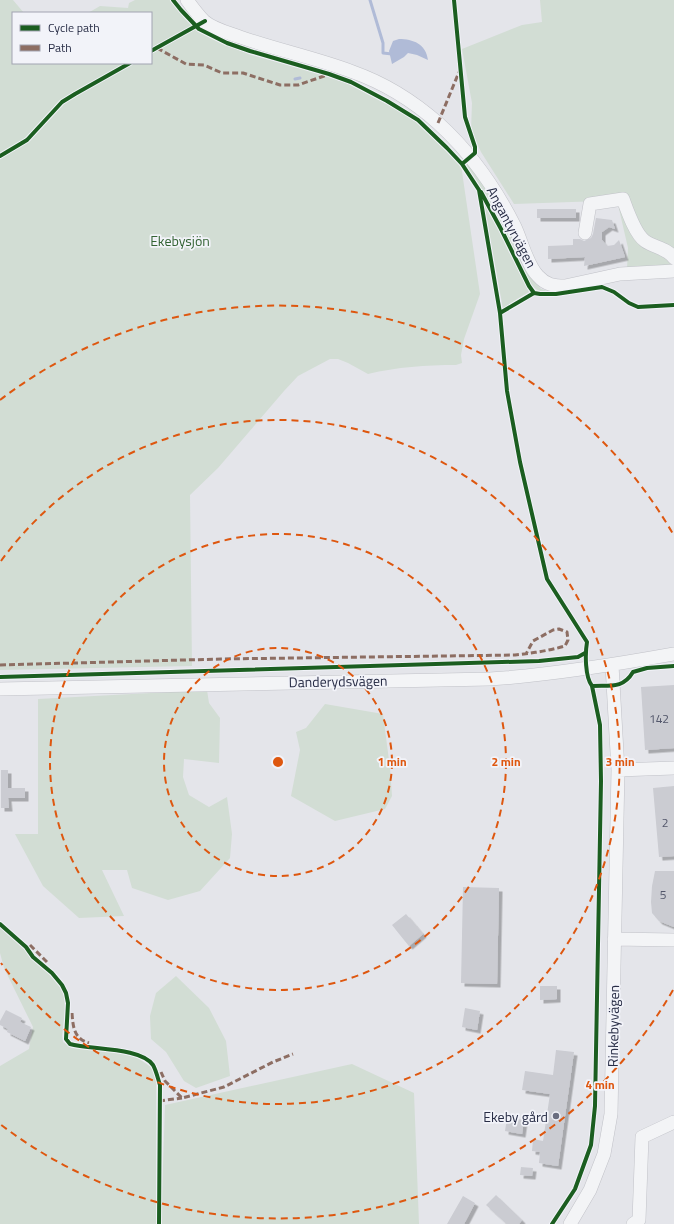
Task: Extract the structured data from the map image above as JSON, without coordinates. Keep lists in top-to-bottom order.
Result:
{
  "streets": {
    "street": ["Angantyrvägen", "Danderydsvägen", "Rinkebyvägen"]
  },
  "crossings": [
    ["Danderydsvägen", "Rinkebyvägen"]
  ],
  "parks": ["Ekebysjön"],
  "places": ["Ekeby gård"],
  "house_numbers": ["142", "2", "5"],
  "legend": ["Cycle path", "Path"],
  "rings": [
    "1 min",
    "2 min",
    "3 min",
    "4 min"
  ]
}
